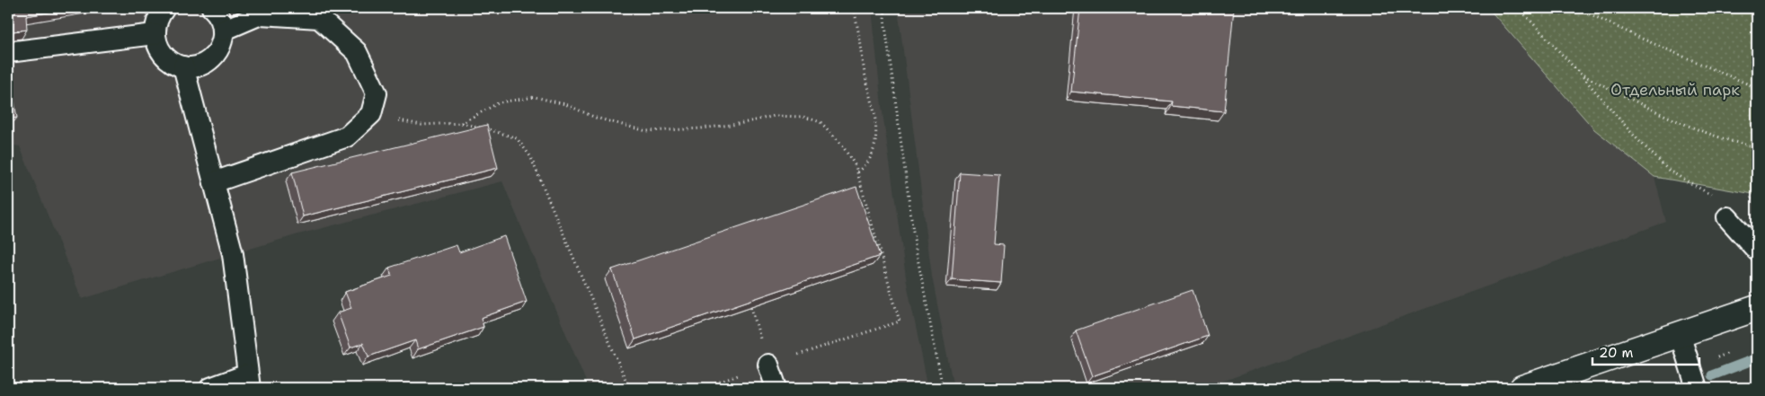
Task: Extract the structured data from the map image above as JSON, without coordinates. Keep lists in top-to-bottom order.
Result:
{
  "parks": ["Отдельный парк"],
  "scale_bar": "20 m"
}
